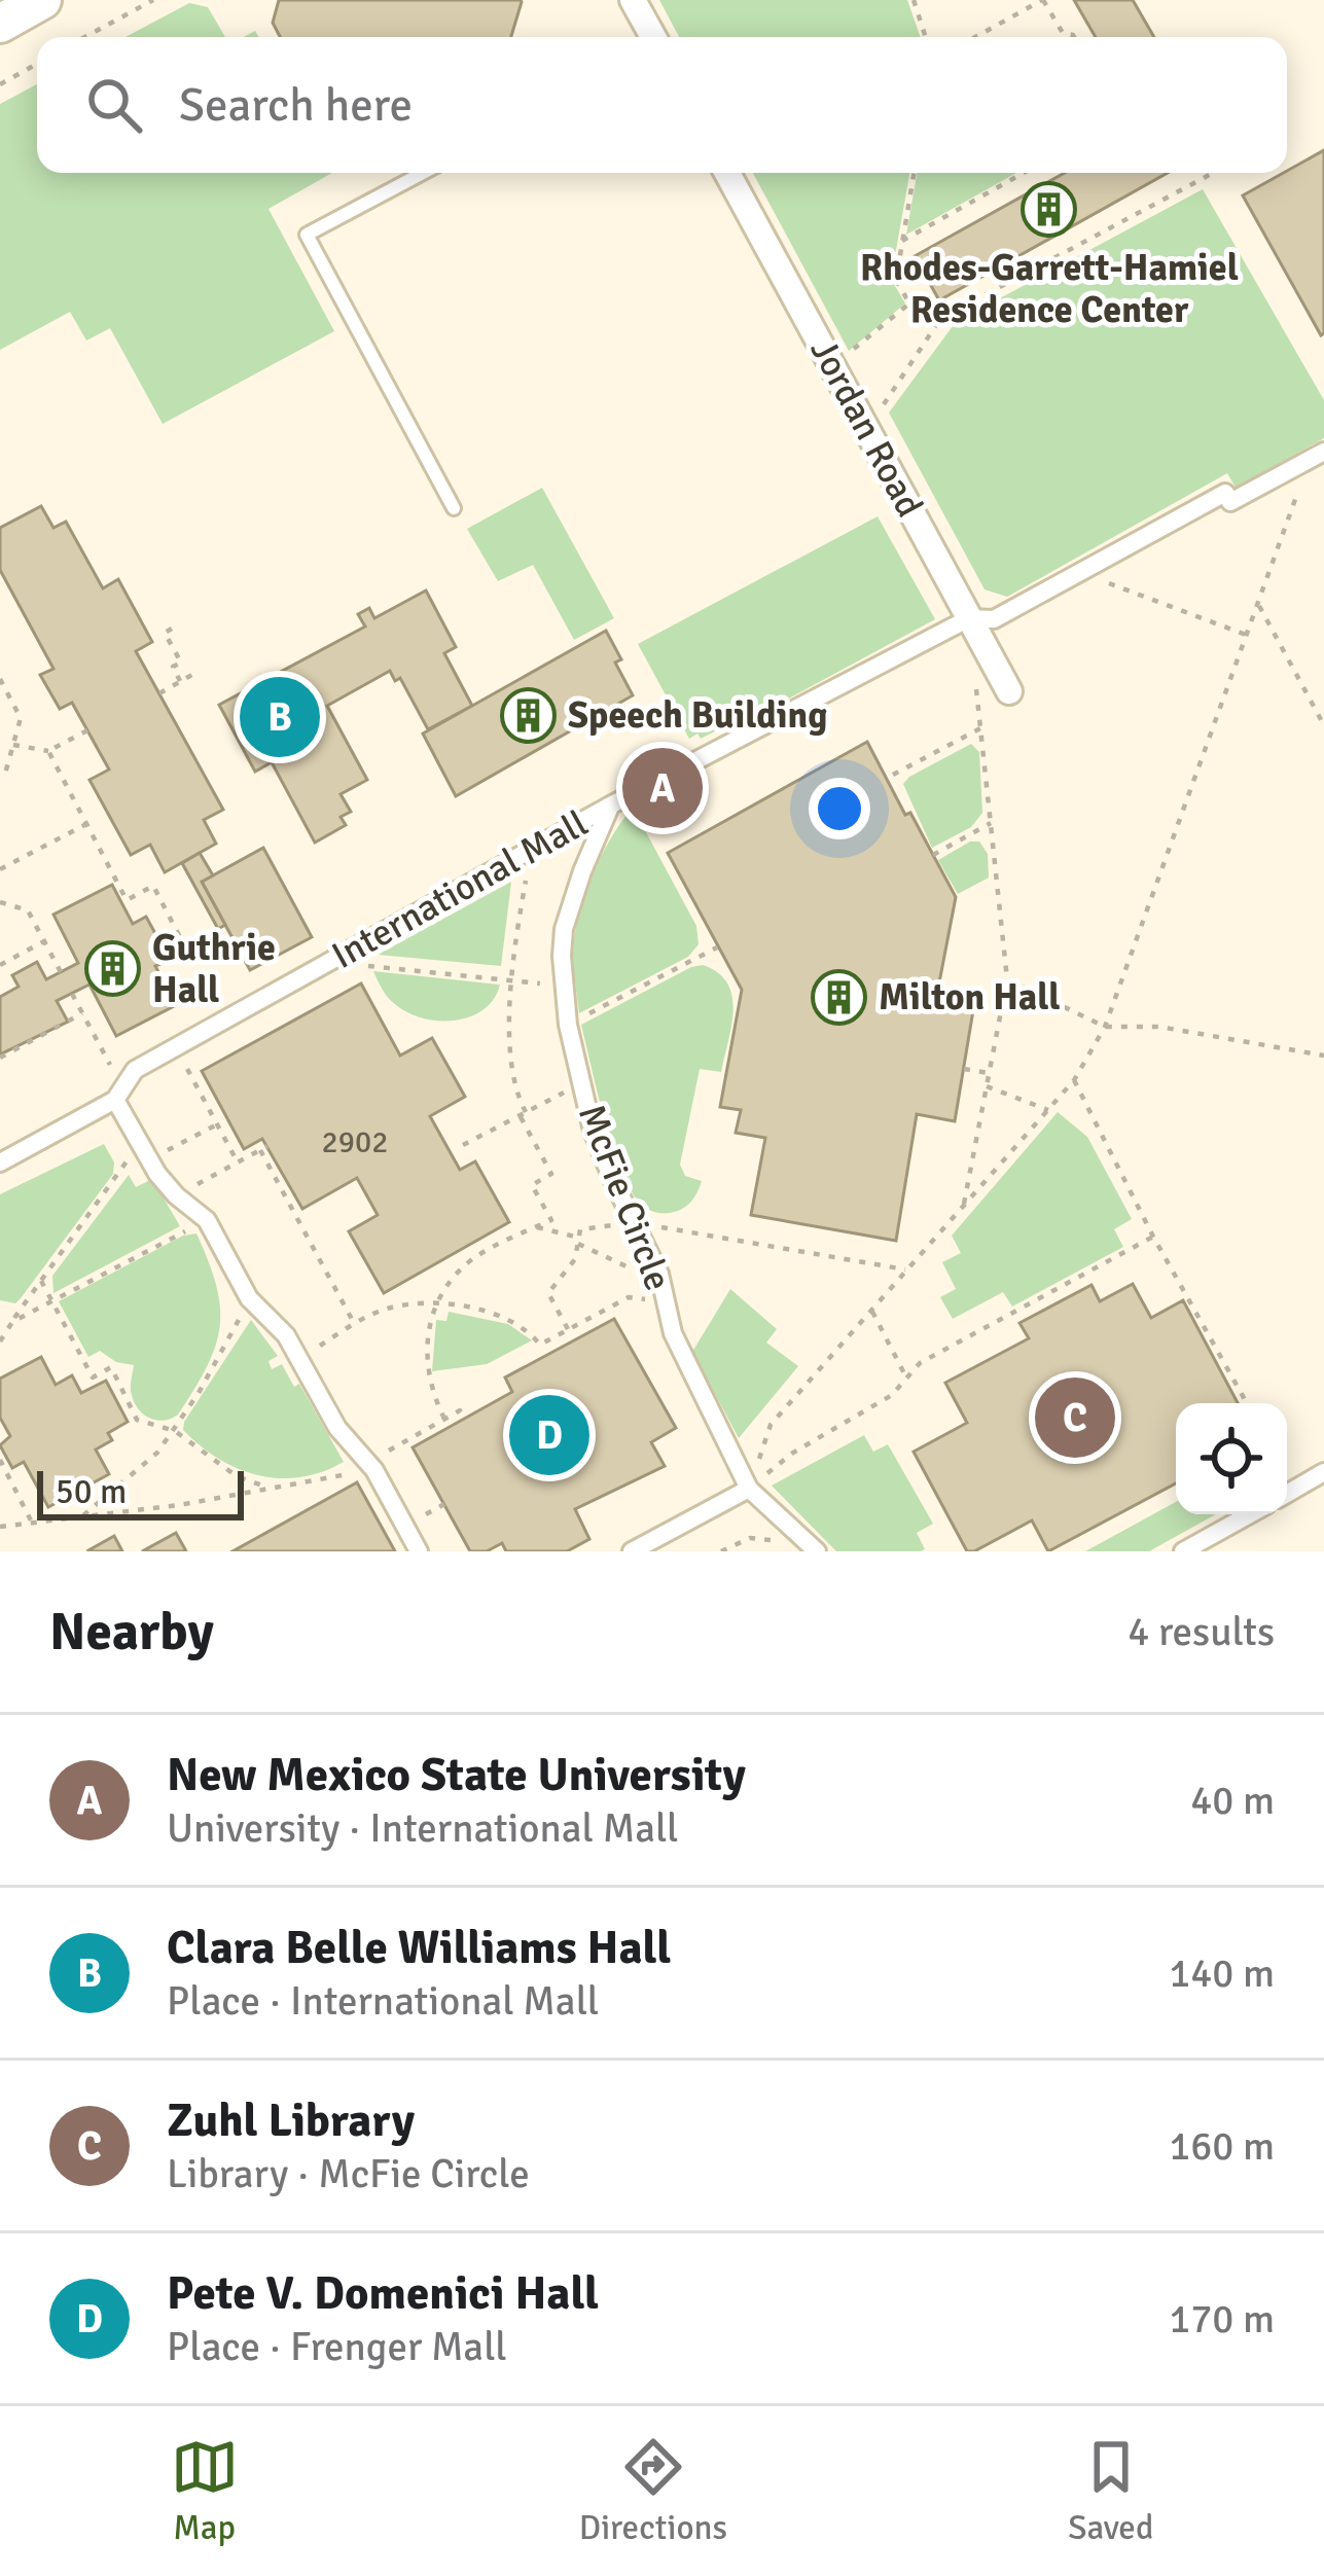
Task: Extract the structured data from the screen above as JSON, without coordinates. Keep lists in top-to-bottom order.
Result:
{
  "streets": {
    "street": ["Jordan Road", "International Mall", "McFie Circle"]
  },
  "crossings": [
    ["Jordan Road", "International Mall"],
    ["International Mall", "McFie Circle"]
  ],
  "places": {
    "building": [
      "Rhodes-Garrett-Hamiel Residence Center",
      "Speech Building",
      "Guthrie Hall",
      "Milton Hall"
    ]
  },
  "house_numbers": ["2902"],
  "scale_bar": "50 m",
  "page": {
    "search": "Search here",
    "pins": [
      "B",
      "A",
      "C",
      "D"
    ],
    "scale": "50 m",
    "heading": ["Nearby", "4 results"],
    "list": [
      {
        "mark": "A",
        "name": "New Mexico State University",
        "note": "University · International Mall",
        "value": "40 m"
      },
      {
        "mark": "B",
        "name": "Clara Belle Williams Hall",
        "note": "Place · International Mall",
        "value": "140 m"
      },
      {
        "mark": "C",
        "name": "Zuhl Library",
        "note": "Library · McFie Circle",
        "value": "160 m"
      },
      {
        "mark": "D",
        "name": "Pete V. Domenici Hall",
        "note": "Place · Frenger Mall",
        "value": "170 m"
      }
    ],
    "nav": ["Map", "Directions", "Saved"]
  }
}
